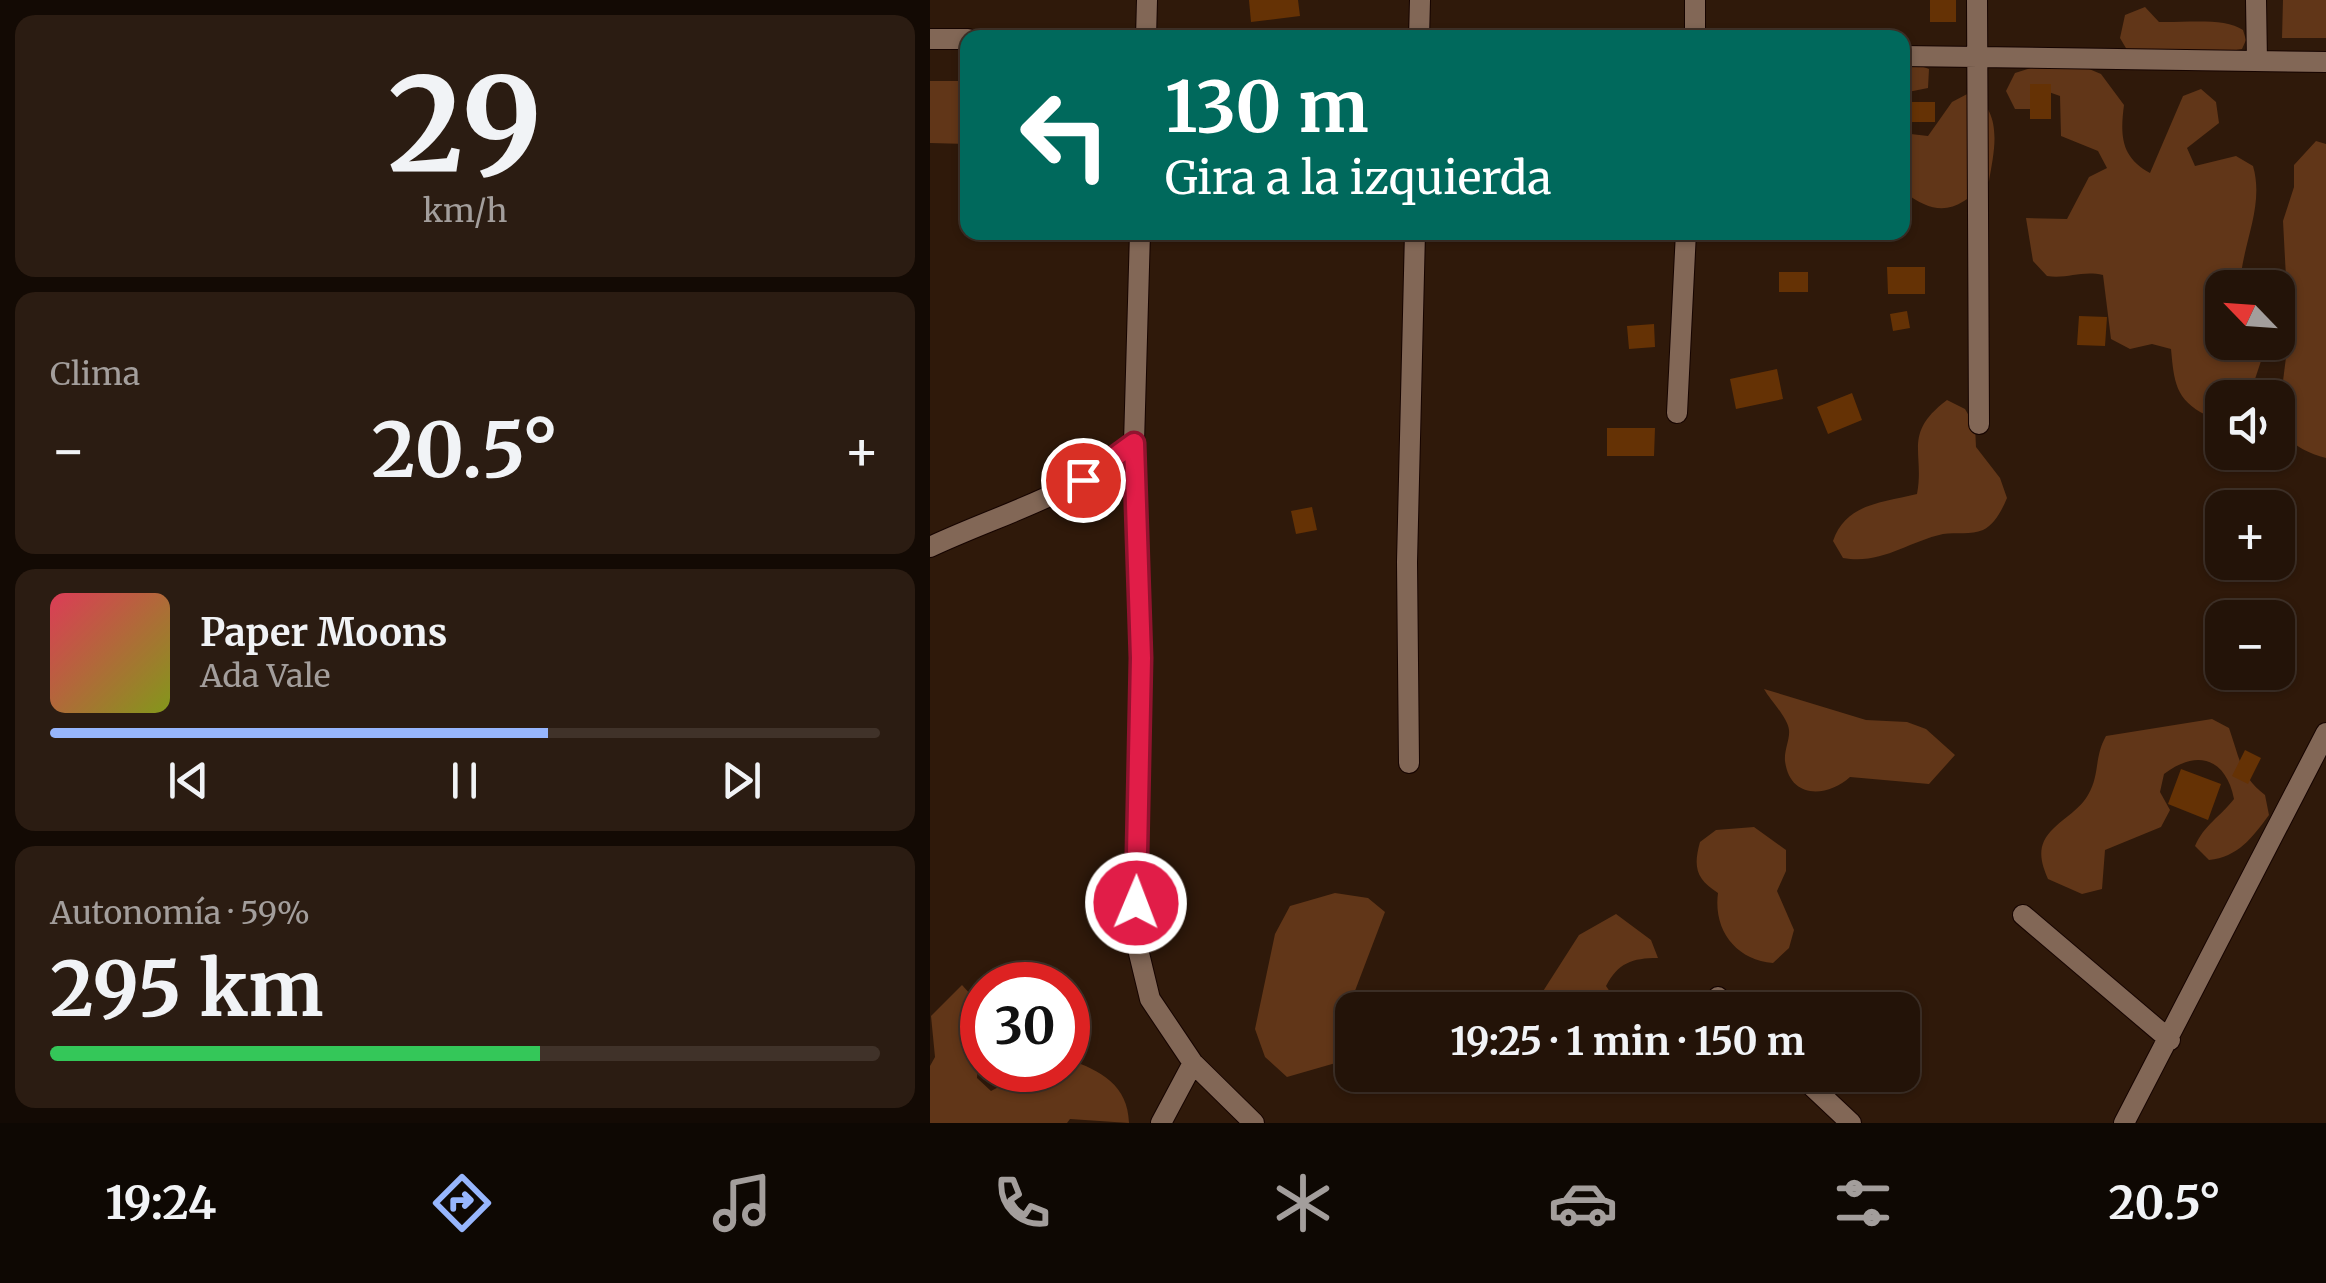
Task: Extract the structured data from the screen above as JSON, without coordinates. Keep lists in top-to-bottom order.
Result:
{
  "north": "top left",
  "page": {
    "tile": [
      ["29", "km/h"],
      "Clima",
      ["Autonomía · 59%", "295 km"]
    ],
    "turn": ["130 m", "Gira a la izquierda"],
    "map_buttons": ["+", "−"],
    "heat": ["−", "20.5°", "+"],
    "song": ["Paper Moons", "Ada Vale"],
    "limit": "30",
    "trip": "19:25 · 1 min · 150 m",
    "tabs": ["19:24", "20.5°"]
  }
}
